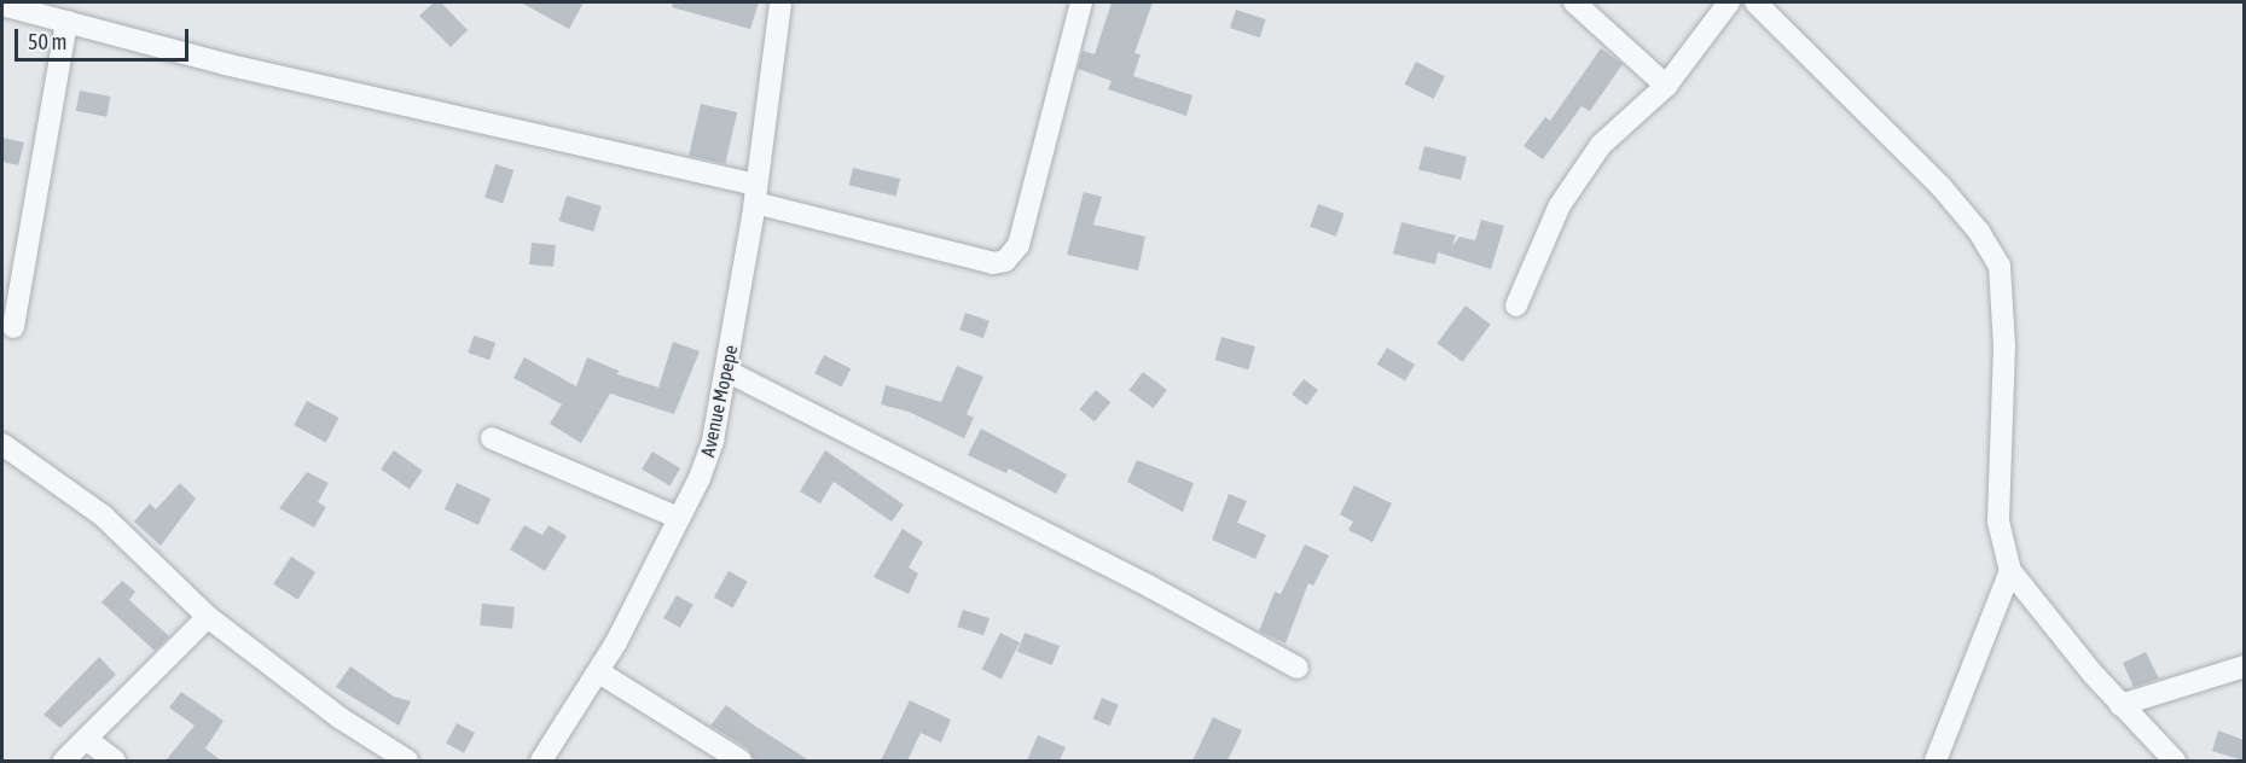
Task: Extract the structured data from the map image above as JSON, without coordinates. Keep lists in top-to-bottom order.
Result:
{
  "streets": {
    "street": ["Avenue Mopepe"]
  },
  "scale_bar": "50 m"
}
